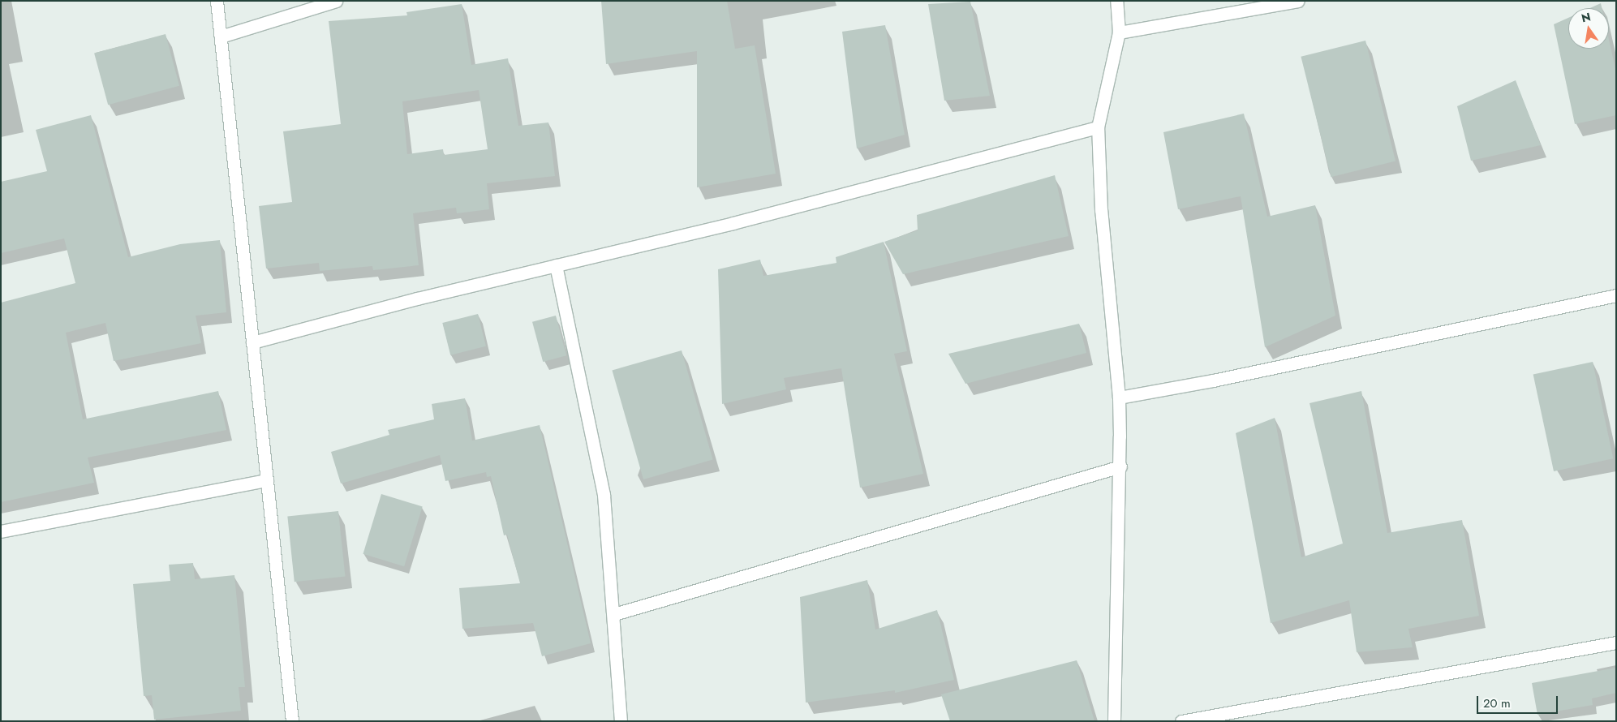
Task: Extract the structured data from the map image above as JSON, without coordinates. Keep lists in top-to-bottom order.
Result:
{
  "scale_bar": "20 m",
  "north": "top"
}
